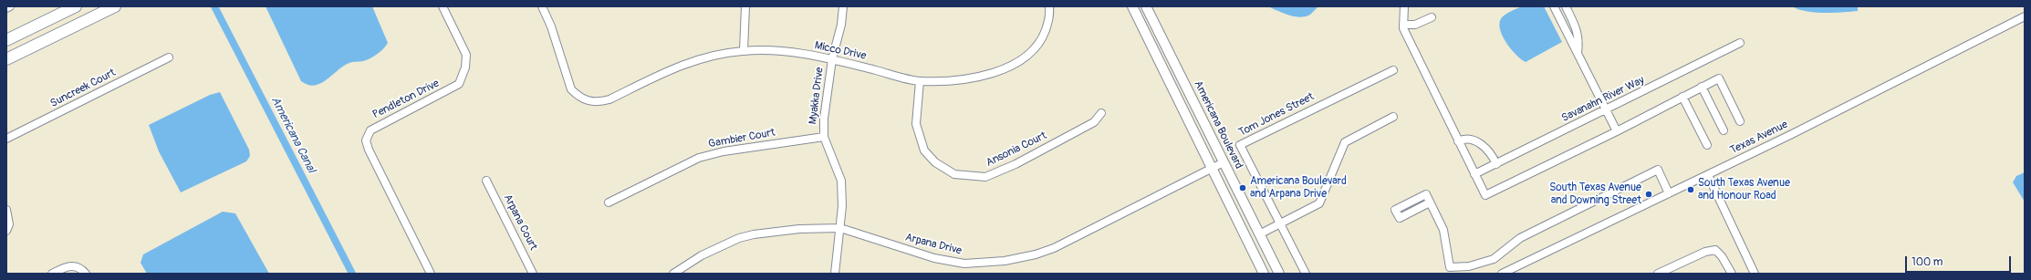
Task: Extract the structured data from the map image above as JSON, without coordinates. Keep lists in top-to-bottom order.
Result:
{
  "streets": {
    "main road": ["Americana Boulevard"],
    "street": [
      "Micco Drive",
      "Suncreek Court",
      "Myakka Drive",
      "Pendleton Drive",
      "Savanahn River Way",
      "Tom Jones Street",
      "Texas Avenue",
      "Gambier Court",
      "Ansonia Court",
      "Arpana Court",
      "Arpana Drive"
    ]
  },
  "crossings": [
    ["Micco Drive", "Myakka Drive"],
    ["Micco Drive", "Ansonia Court"],
    ["Myakka Drive", "Gambier Court"],
    ["Myakka Drive", "Arpana Drive"],
    ["Americana Boulevard", "Arpana Drive"]
  ],
  "water": ["Americana Canal"],
  "places": ["Americana Boulevard and Arpana Drive", "South Texas Avenue and Honour Road", "South Texas Avenue and Downing Street"],
  "scale_bar": "100 m"
}
